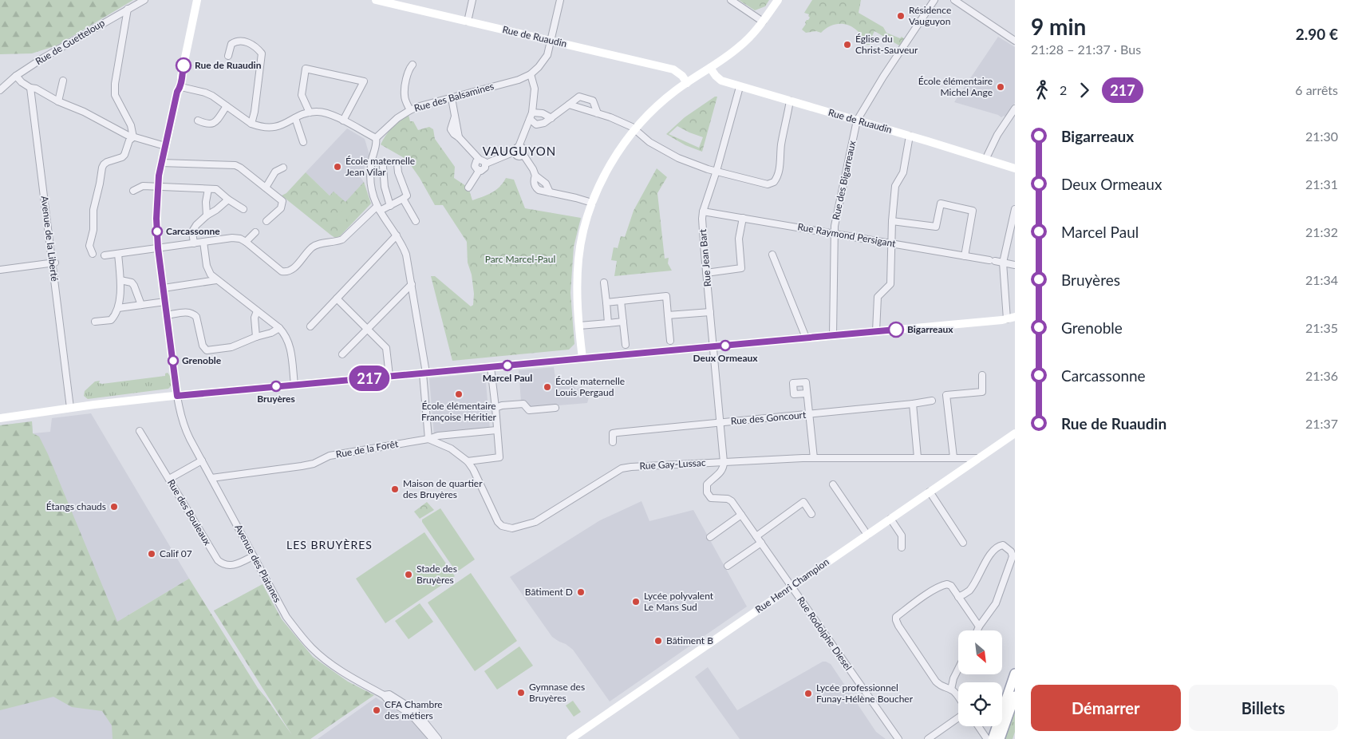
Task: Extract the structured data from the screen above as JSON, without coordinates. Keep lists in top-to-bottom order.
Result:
{
  "streets": {
    "street": [
      "Rue de Ruaudin",
      "Rue de Guetteloup",
      "Rue des Balsamines",
      "Rue des Bigarreaux",
      "Rue Raymond Persigant",
      "Avenue de la Liberté",
      "Rue Jean Bart",
      "Rue des Goncourt",
      "Rue de la Forêt",
      "Rue Gay-Lussac",
      "Rue des Bouleaux",
      "Avenue des Platanes",
      "Rue Henri Champion",
      "Rue Rodolphe Diesel"
    ]
  },
  "crossings": [
    ["Rue de Ruaudin", "Rue des Balsamines"],
    ["Rue de Ruaudin", "Rue des Bigarreaux"],
    ["Rue de Ruaudin", "Rue Jean Bart"],
    ["Rue des Bigarreaux", "Rue Raymond Persigant"],
    ["Rue Raymond Persigant", "Rue Jean Bart"],
    ["Rue Jean Bart", "Rue des Goncourt"],
    ["Rue Jean Bart", "Rue Gay-Lussac"],
    ["Rue Jean Bart", "Rue Rodolphe Diesel"],
    ["Rue de la Forêt", "Rue Gay-Lussac"],
    ["Rue de la Forêt", "Avenue des Platanes"],
    ["Rue Gay-Lussac", "Rue Henri Champion"],
    ["Rue Gay-Lussac", "Rue Rodolphe Diesel"],
    ["Rue des Bouleaux", "Avenue des Platanes"],
    ["Rue Henri Champion", "Rue Rodolphe Diesel"]
  ],
  "districts": ["VAUGUYON", "LES BRUYÈRES"],
  "parks": ["Parc Marcel-Paul"],
  "places": [
    "Résidence Vauguyon",
    "Église du Christ-Sauveur",
    "Rue de Ruaudin",
    "École élémentaire Michel Ange",
    "École maternelle Jean Vilar",
    "Carcassonne",
    "Bigarreaux",
    "Deux Ormeaux",
    "Grenoble",
    "Marcel Paul",
    "Bruyères",
    "École maternelle Louis Pergaud",
    "École élémentaire Françoise Héritier",
    "Maison de quartier des Bruyères",
    "Étangs chauds",
    "Calif 07",
    "Stade des Bruyères",
    "Bâtiment D",
    "Lycée polyvalent Le Mans Sud",
    "Bâtiment B",
    "Gymnase des Bruyères",
    "Lycée professionnel Funay-Hélène Boucher",
    "CFA Chambre des métiers"
  ],
  "lines": ["bus line 217"],
  "north": "bottom right",
  "page": {
    "on_map": "217",
    "heading": ["9 min", "21:28 – 21:37 · Bus", "2.90 €"],
    "legs": ["2", "217", "6 arrêts"],
    "list": [
      {
        "name": "Bigarreaux",
        "value": "21:30"
      },
      {
        "name": "Deux Ormeaux",
        "value": "21:31"
      },
      {
        "name": "Marcel Paul",
        "value": "21:32"
      },
      {
        "name": "Bruyères",
        "value": "21:34"
      },
      {
        "name": "Grenoble",
        "value": "21:35"
      },
      {
        "name": "Carcassonne",
        "value": "21:36"
      },
      {
        "name": "Rue de Ruaudin",
        "value": "21:37"
      }
    ],
    "buttons": ["Démarrer", "Billets"]
  }
}
